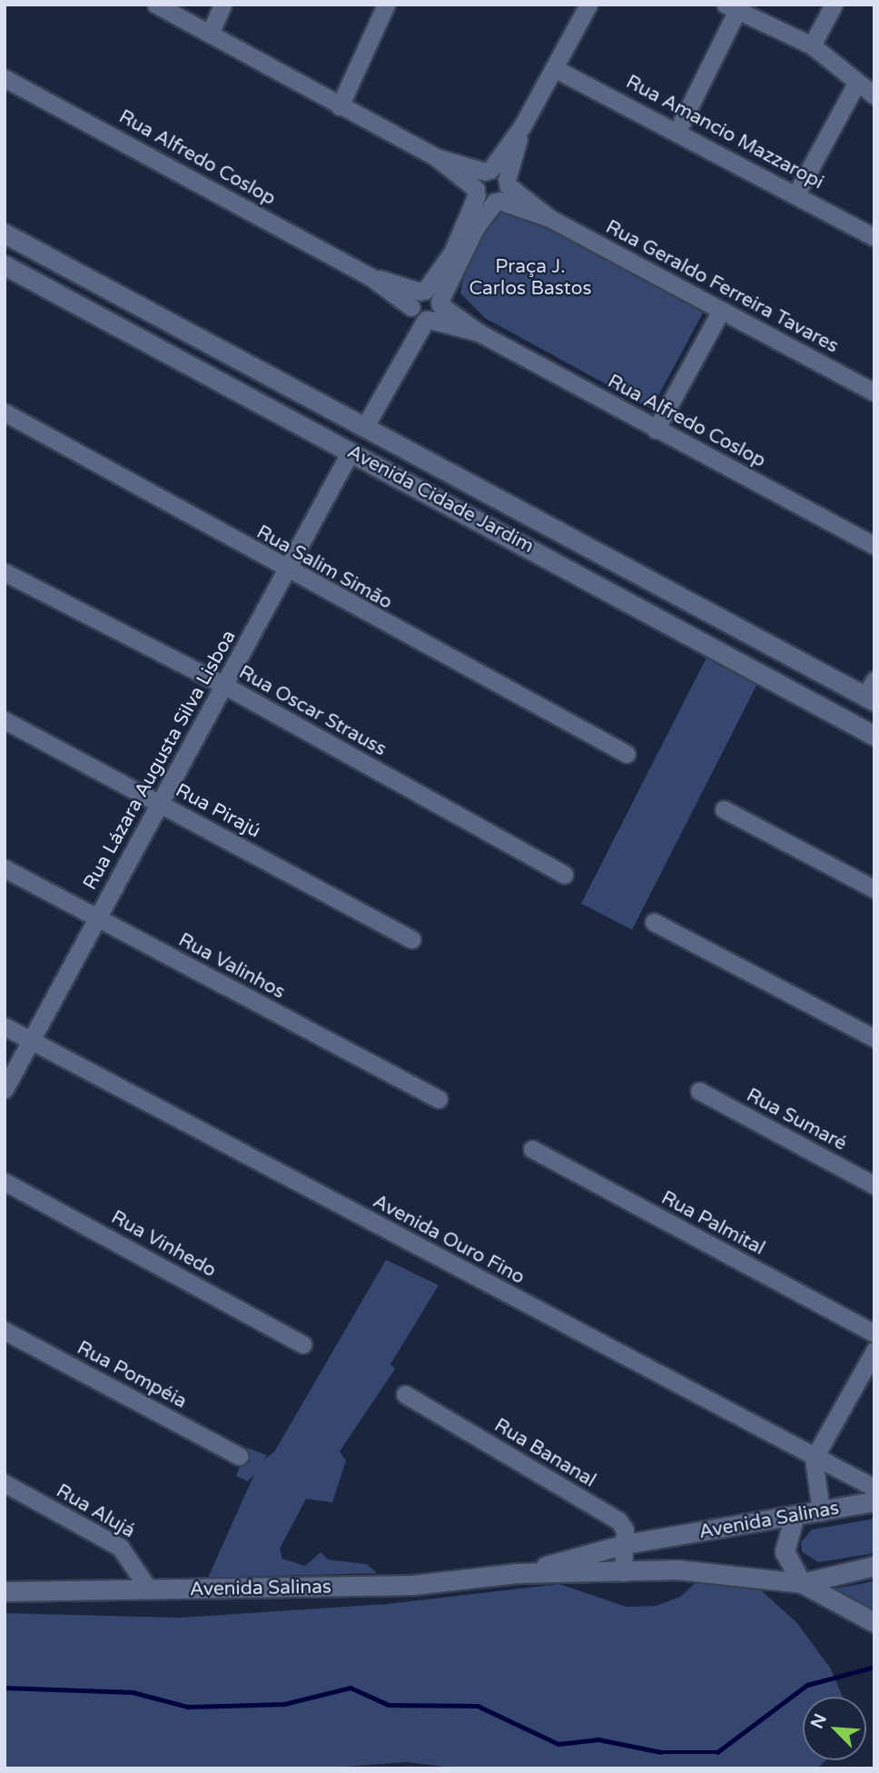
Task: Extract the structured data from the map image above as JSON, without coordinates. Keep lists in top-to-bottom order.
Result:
{
  "streets": {
    "main road": ["Avenida Cidade Jardim", "Avenida Salinas"],
    "street": [
      "Rua Amancio Mazzaropi",
      "Rua Alfredo Coslop",
      "Rua Geraldo Ferreira Tavares",
      "Rua Salim Simão",
      "Rua Oscar Strauss",
      "Rua Lázara Augusta Silva Lisboa",
      "Rua Pirajú",
      "Rua Valinhos",
      "Rua Sumaré",
      "Rua Palmital",
      "Avenida Ouro Fino",
      "Rua Vinhedo",
      "Rua Pompéia",
      "Rua Bananal",
      "Rua Alujá"
    ]
  },
  "crossings": [
    ["Avenida Cidade Jardim", "Rua Lázara Augusta Silva Lisboa"],
    ["Rua Salim Simão", "Rua Lázara Augusta Silva Lisboa"],
    ["Rua Oscar Strauss", "Rua Lázara Augusta Silva Lisboa"],
    ["Rua Lázara Augusta Silva Lisboa", "Rua Pirajú"],
    ["Rua Lázara Augusta Silva Lisboa", "Rua Valinhos"],
    ["Rua Lázara Augusta Silva Lisboa", "Avenida Ouro Fino"],
    ["Rua Bananal", "Avenida Salinas"],
    ["Rua Alujá", "Avenida Salinas"]
  ],
  "parks": ["Praça J. Carlos Bastos"],
  "north": "top left"
}
